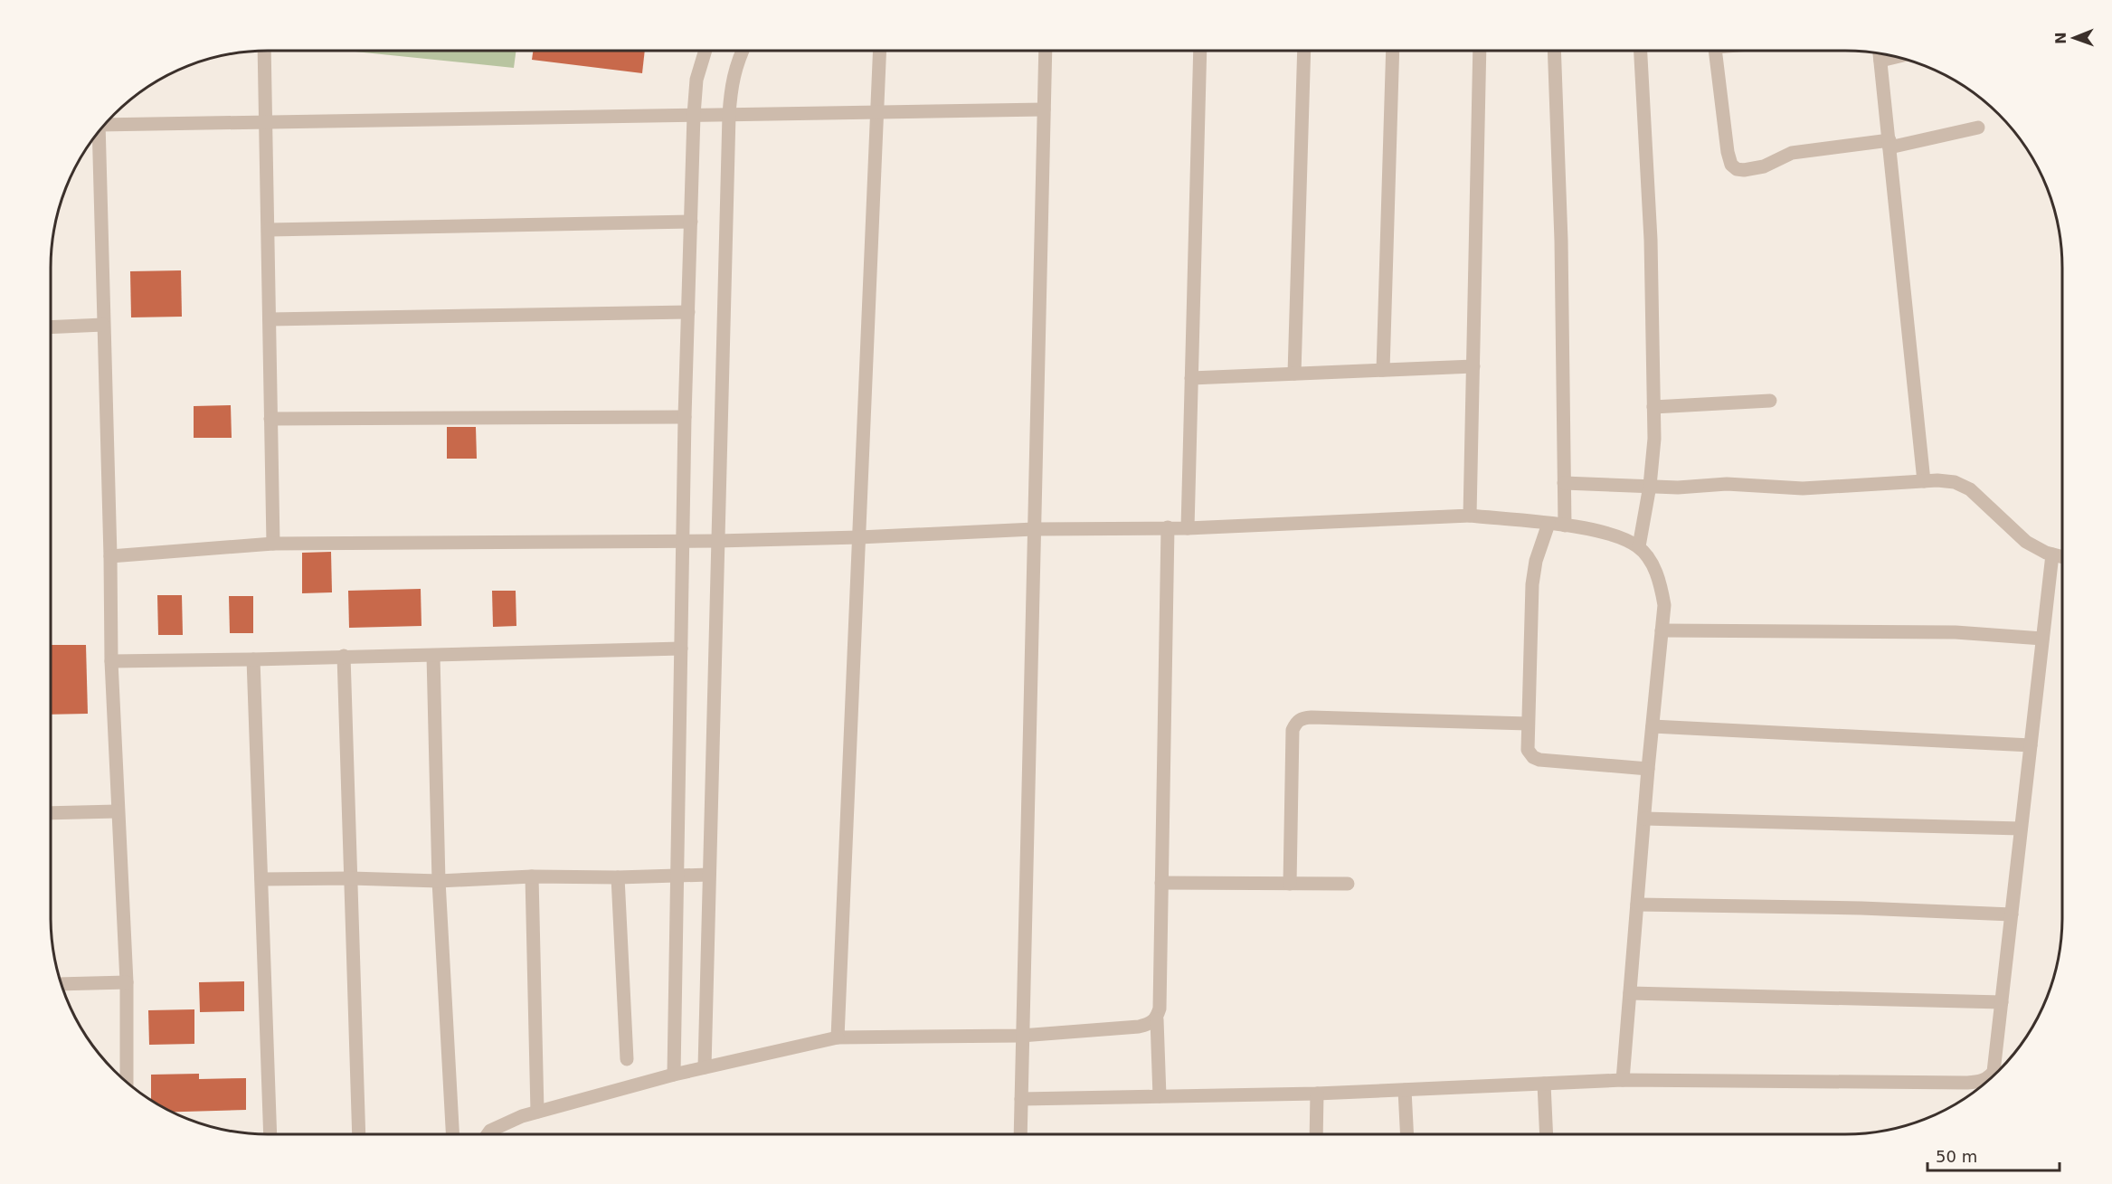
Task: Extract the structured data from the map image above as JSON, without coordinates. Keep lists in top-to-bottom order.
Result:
{
  "scale_bar": "50 m",
  "north": "left"
}
